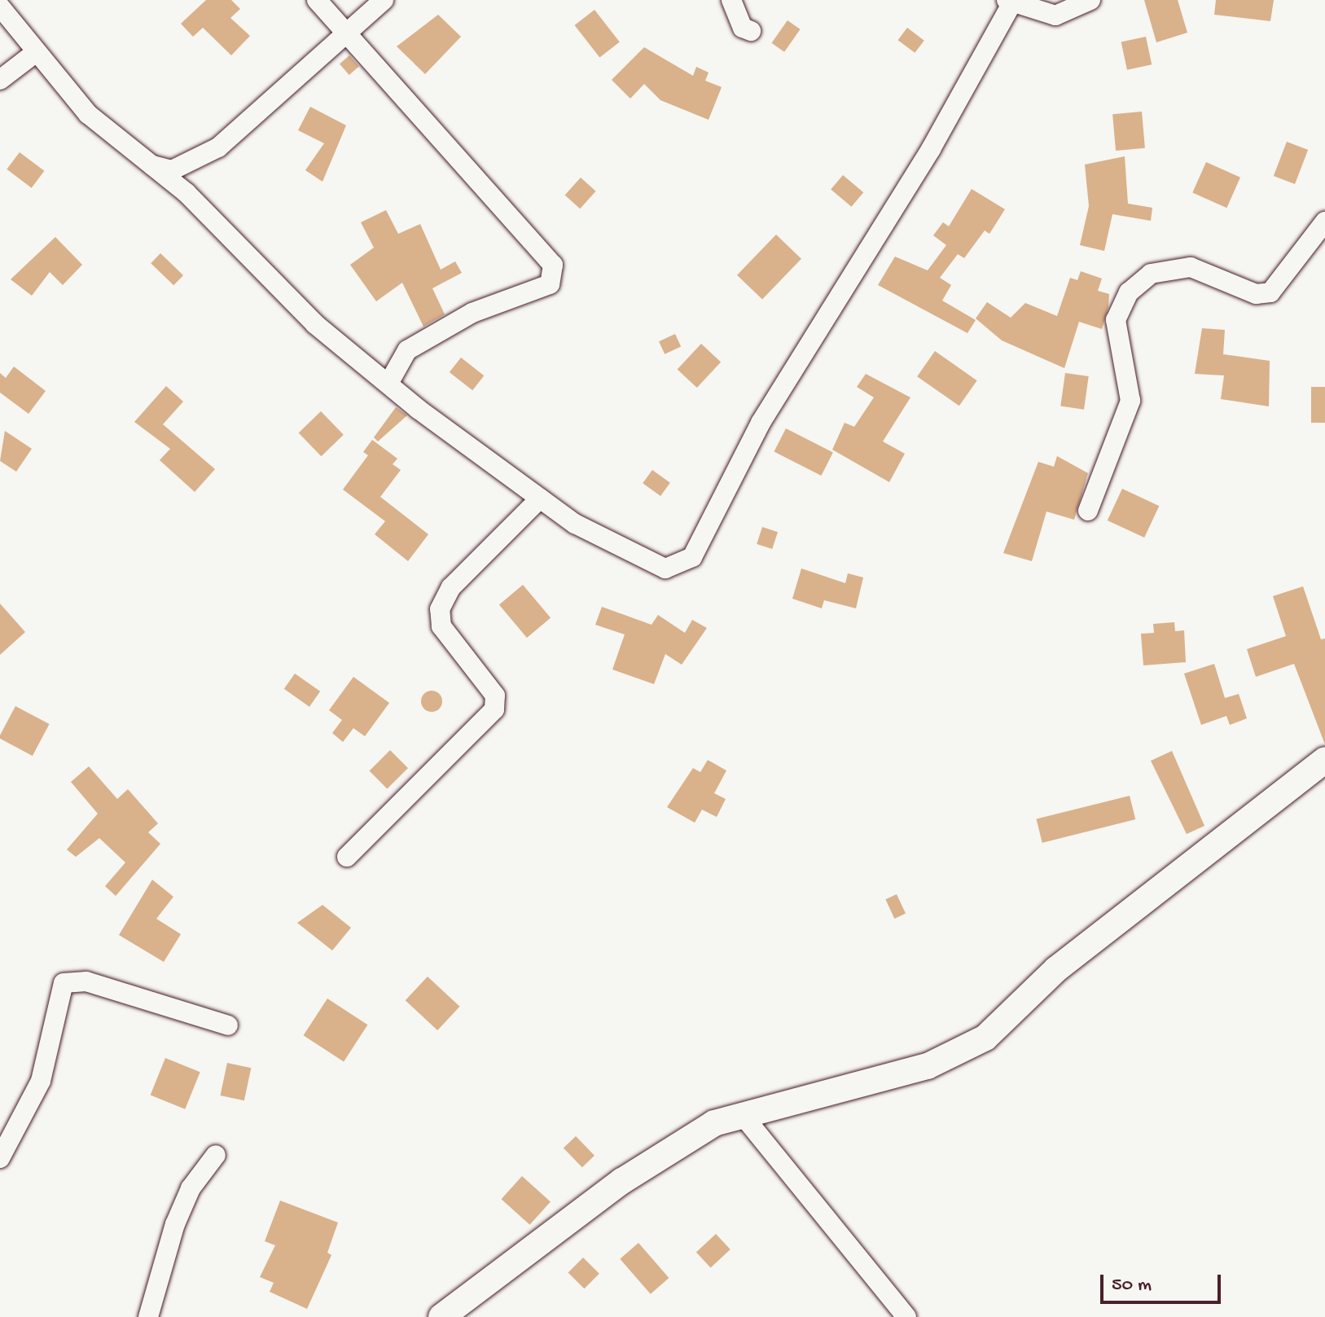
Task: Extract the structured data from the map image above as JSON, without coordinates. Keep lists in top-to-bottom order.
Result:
{
  "scale_bar": "50 m"
}
